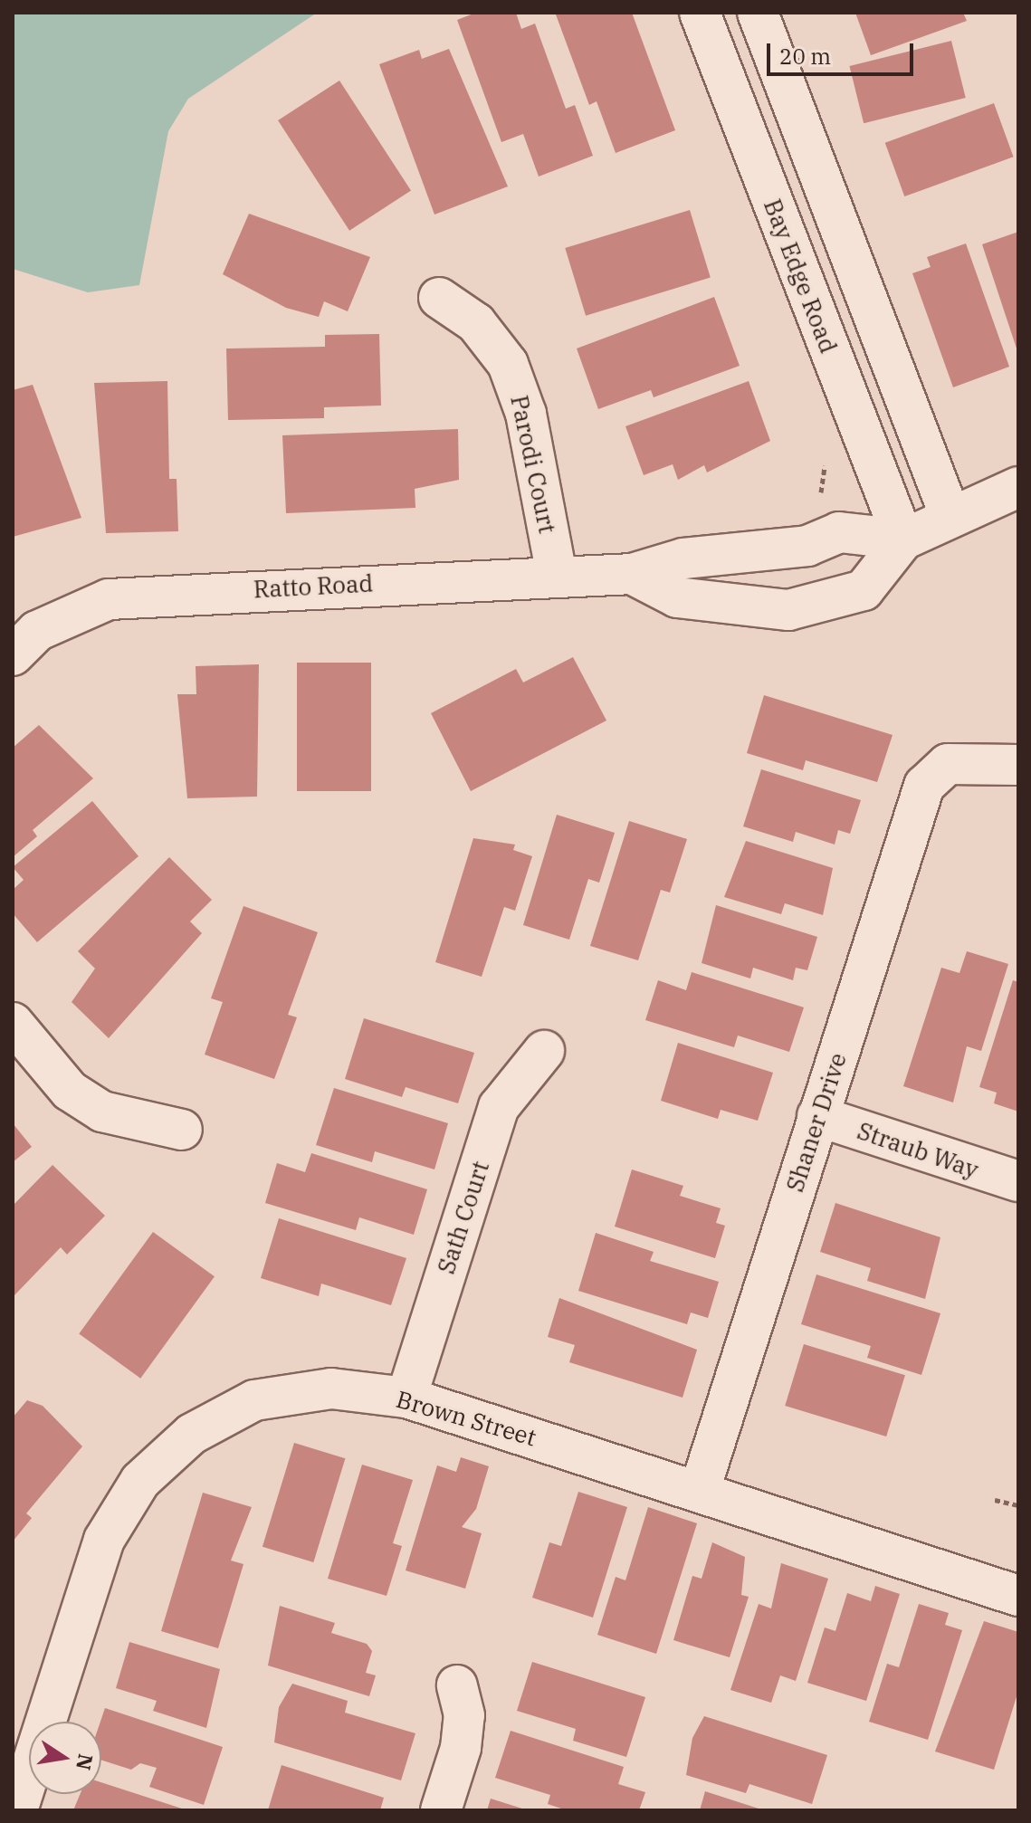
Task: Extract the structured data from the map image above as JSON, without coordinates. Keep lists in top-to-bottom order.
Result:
{
  "streets": {
    "street": [
      "Bay Edge Road",
      "Parodi Court",
      "Ratto Road",
      "Shaner Drive",
      "Straub Way",
      "Sath Court",
      "Brown Street"
    ]
  },
  "crossings": [
    ["Bay Edge Road", "Ratto Road"],
    ["Parodi Court", "Ratto Road"],
    ["Shaner Drive", "Straub Way"],
    ["Shaner Drive", "Brown Street"],
    ["Sath Court", "Brown Street"]
  ],
  "scale_bar": "20 m",
  "north": "right"
}
